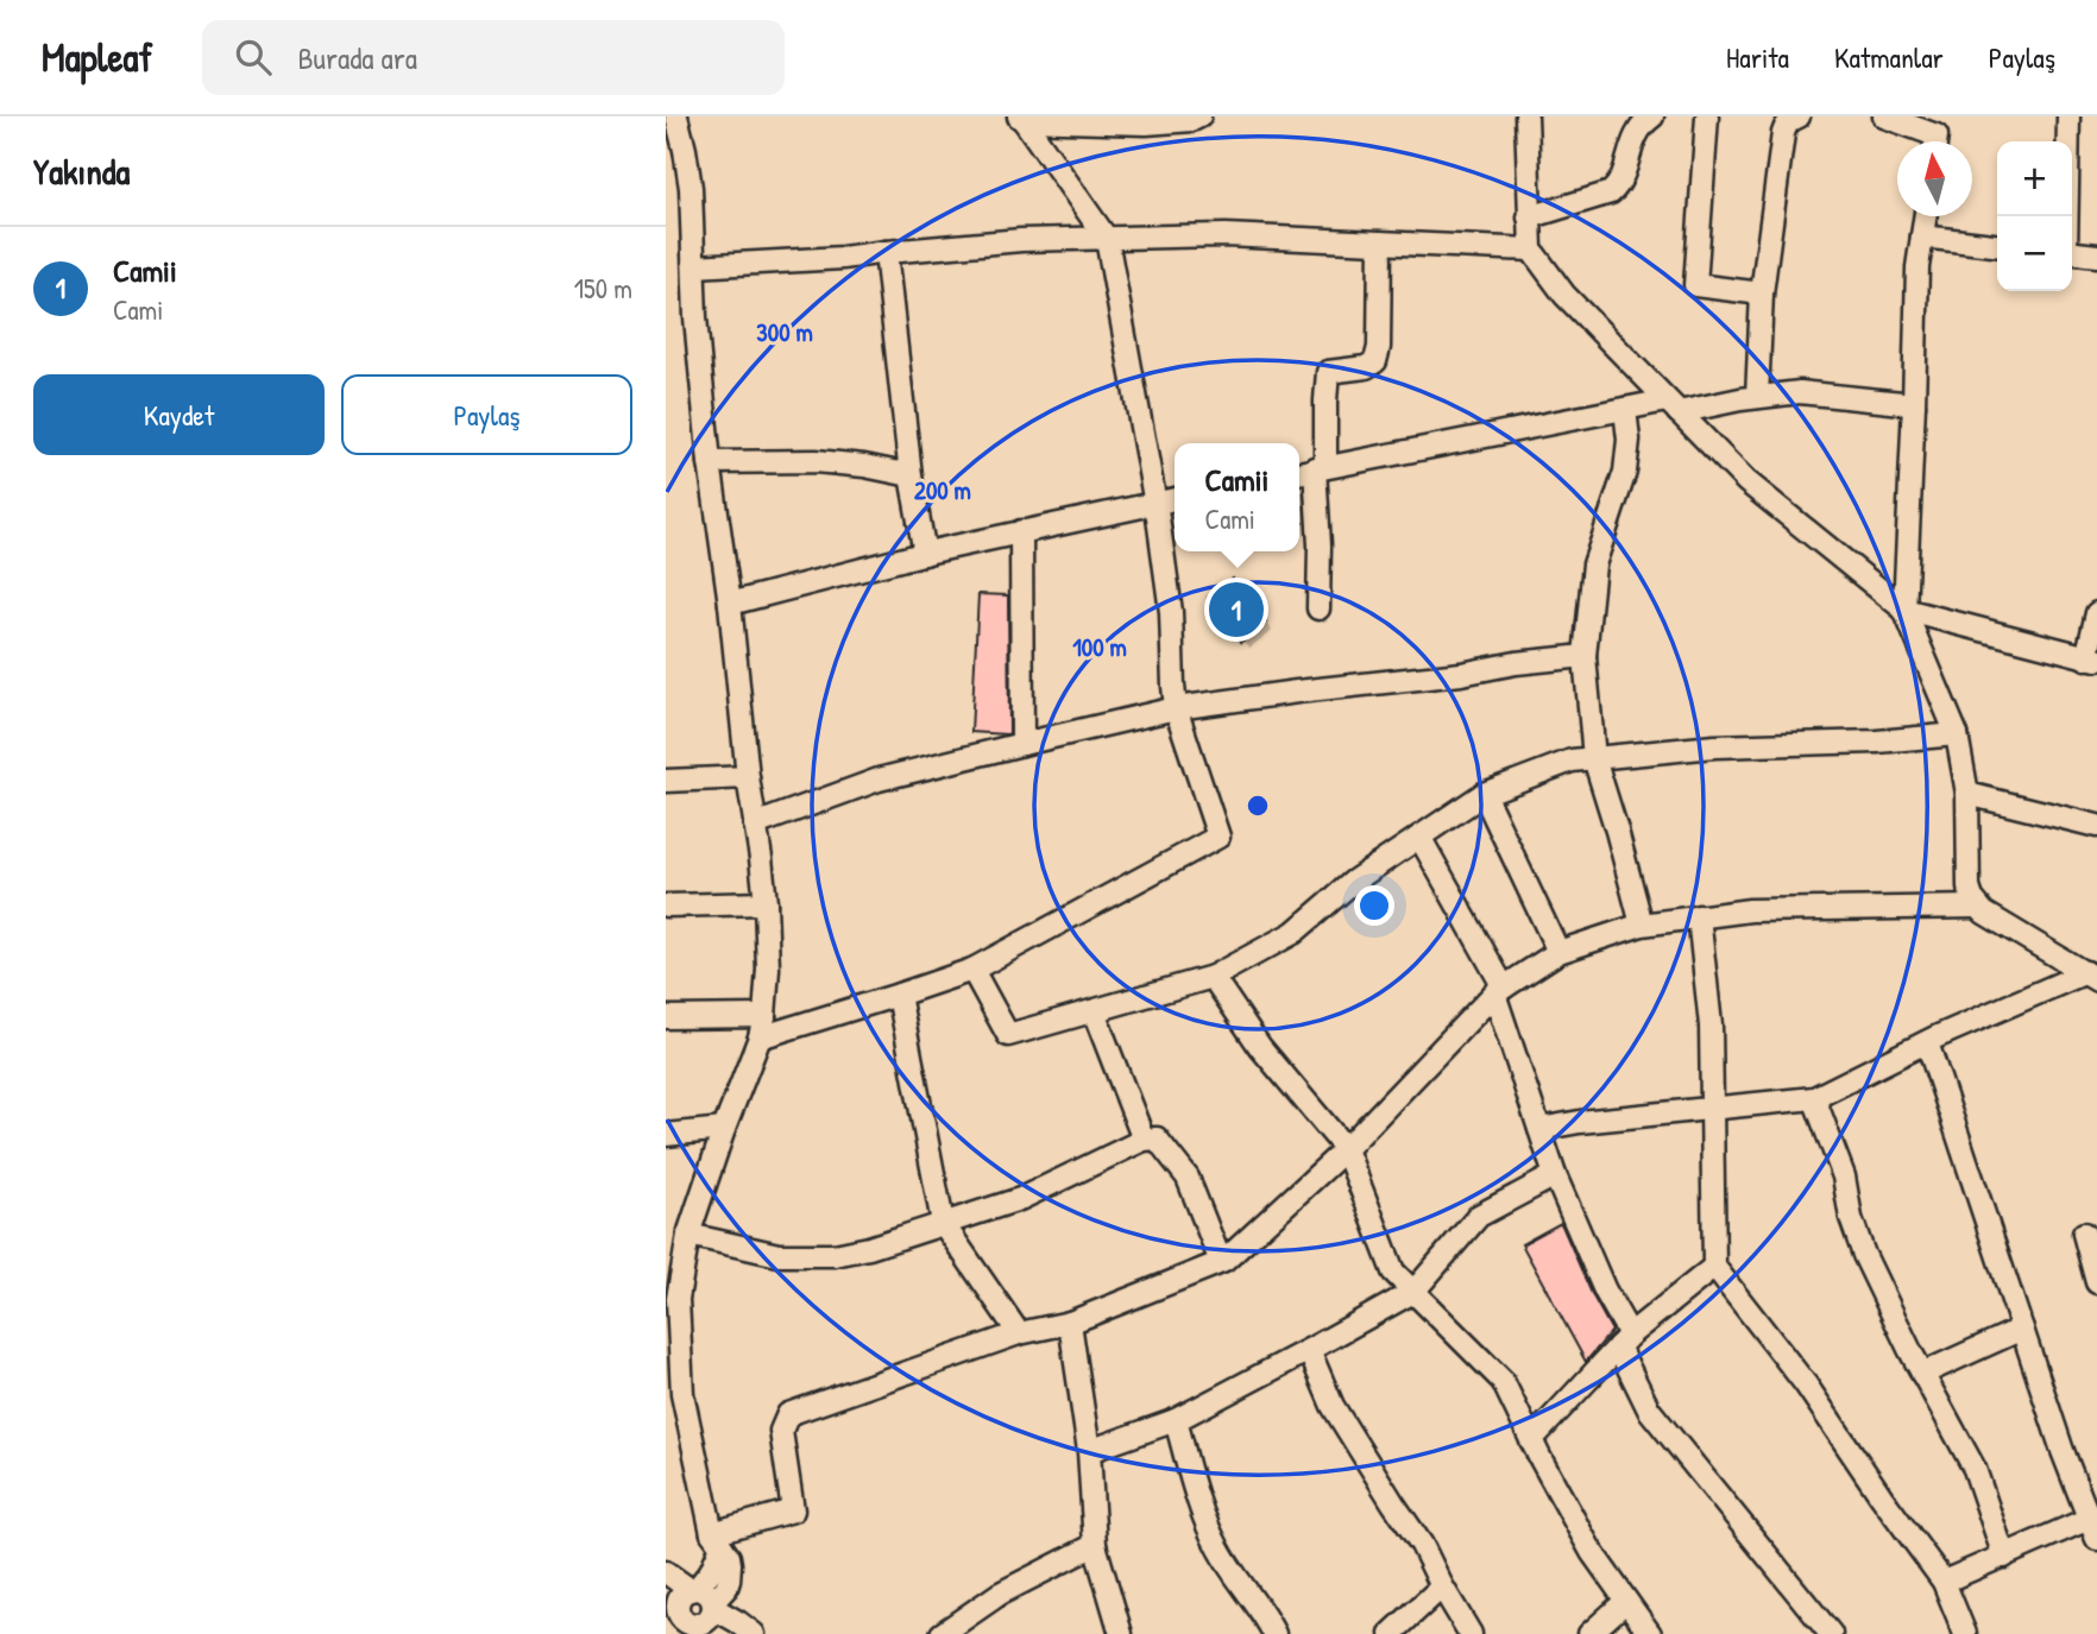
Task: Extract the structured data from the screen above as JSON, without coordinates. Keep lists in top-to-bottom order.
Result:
{
  "north": "top",
  "page": {
    "header": "Mapleaf",
    "search": "Burada ara",
    "nav": ["Harita", "Katmanlar", "Paylaş"],
    "heading": "Yakında",
    "map_buttons": ["+", "−"],
    "list": [
      {
        "mark": "1",
        "name": "Camii",
        "note": "Cami",
        "value": "150 m"
      }
    ],
    "buttons": ["Kaydet", "Paylaş"],
    "popup": ["Camii", "Cami"],
    "pins": "1"
  },
  "rings": ["300 m", "200 m", "100 m"]
}
